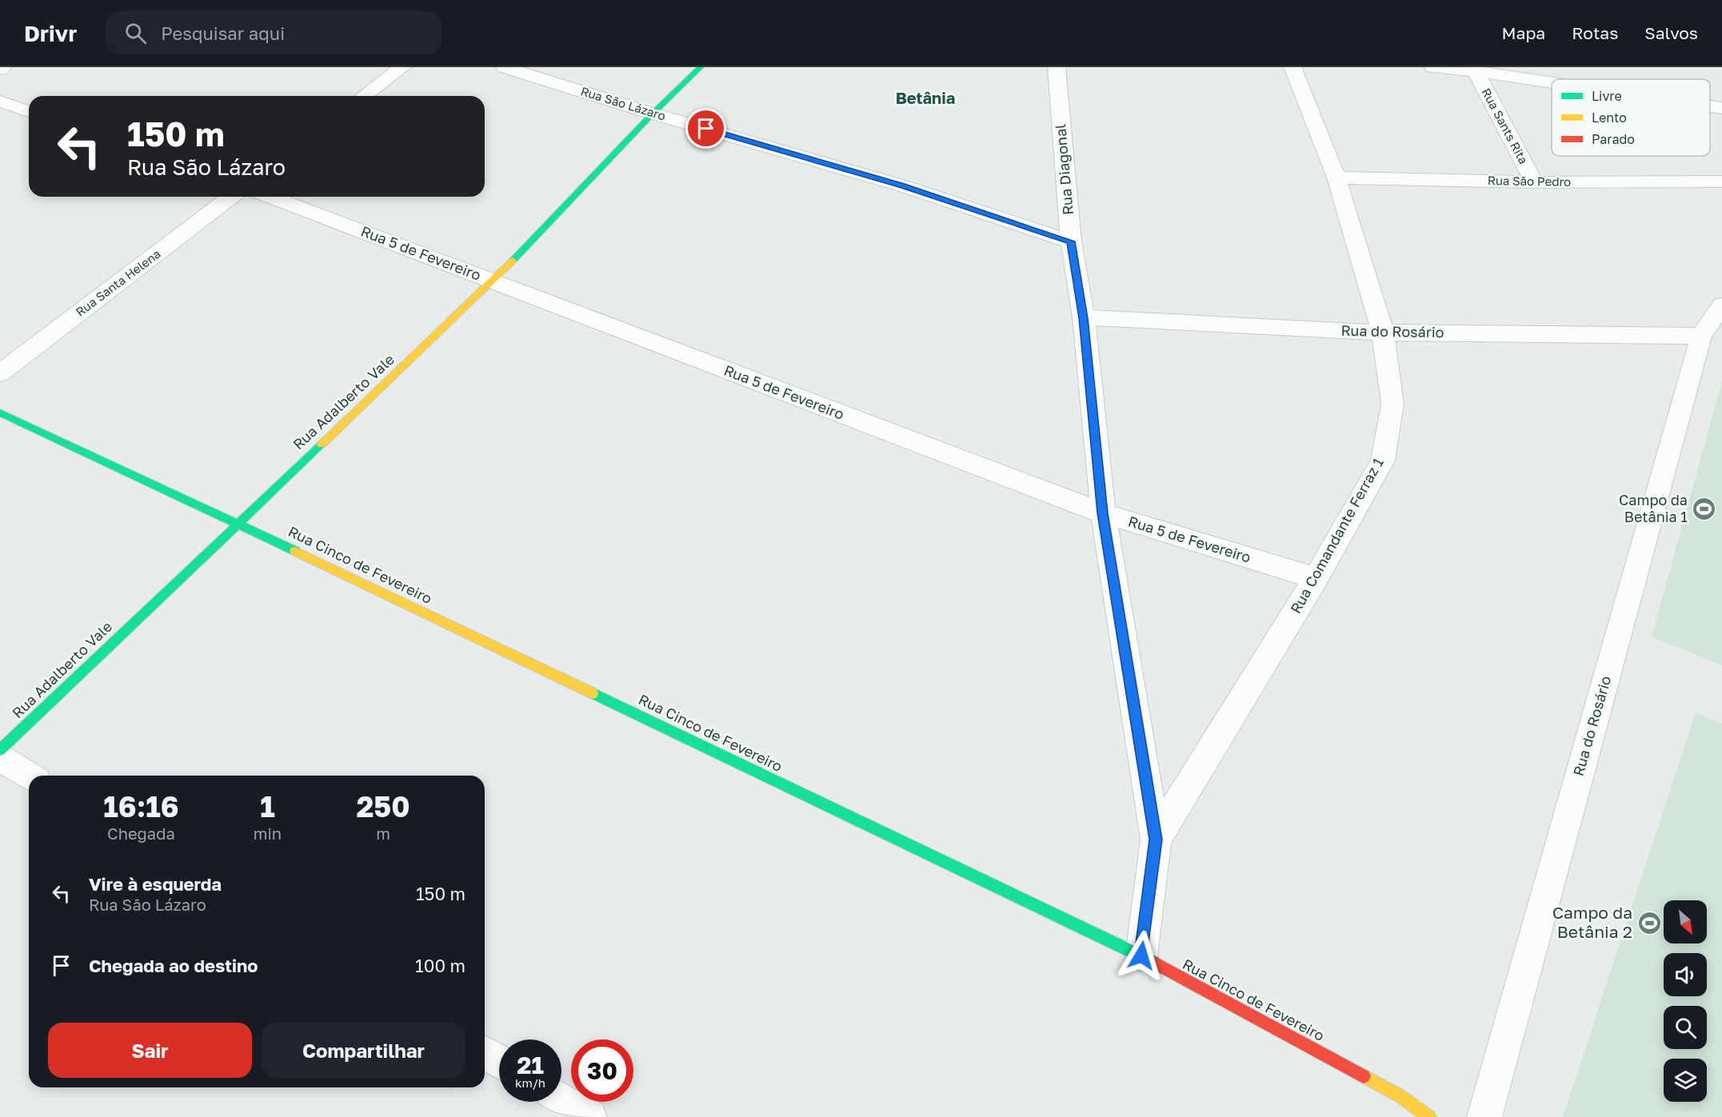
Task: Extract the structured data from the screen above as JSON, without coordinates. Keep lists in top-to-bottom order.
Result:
{
  "streets": {
    "street": [
      "Rua São Lázaro",
      "Rua Sants Rita",
      "Rua Diagonal",
      "Rua São Pedro",
      "Rua 5 de Fevereiro",
      "Rua Santa Helena",
      "Rua do Rosário",
      "Rua Adalberto Vale",
      "Rua Comandante Ferraz 1",
      "Rua Cinco de Fevereiro"
    ]
  },
  "crossings": [
    ["Rua São Lázaro", "Rua Diagonal"],
    ["Rua São Lázaro", "Rua Adalberto Vale"],
    ["Rua Sants Rita", "Rua São Pedro"],
    ["Rua Diagonal", "Rua 5 de Fevereiro"],
    ["Rua Diagonal", "Rua do Rosário"],
    ["Rua Diagonal", "Rua Comandante Ferraz 1"],
    ["Rua Diagonal", "Rua Cinco de Fevereiro"],
    ["Rua São Pedro", "Rua Comandante Ferraz 1"],
    ["Rua 5 de Fevereiro", "Rua Adalberto Vale"],
    ["Rua 5 de Fevereiro", "Rua Comandante Ferraz 1"],
    ["Rua do Rosário", "Rua Comandante Ferraz 1"],
    ["Rua Adalberto Vale", "Rua Cinco de Fevereiro"]
  ],
  "districts": ["Betânia"],
  "places": {
    "sports": ["Campo da Betânia 1", "Campo da Betânia 2"]
  },
  "legend": ["Livre", "Lento", "Parado"],
  "north": "bottom right",
  "page": {
    "header": "Drivr",
    "search": "Pesquisar aqui",
    "nav": ["Mapa", "Rotas", "Salvos"],
    "turn": ["150 m", "Rua São Lázaro"],
    "eta": [
      "16:16",
      "Chegada",
      "1",
      "min",
      "250",
      "m"
    ],
    "list": [
      {
        "name": "Vire à esquerda",
        "note": "Rua São Lázaro",
        "value": "150 m"
      },
      {
        "name": "Chegada ao destino",
        "value": "100 m"
      }
    ],
    "buttons": ["Sair", "Compartilhar"],
    "speed": "21 km/h",
    "limit": "30"
  }
}
